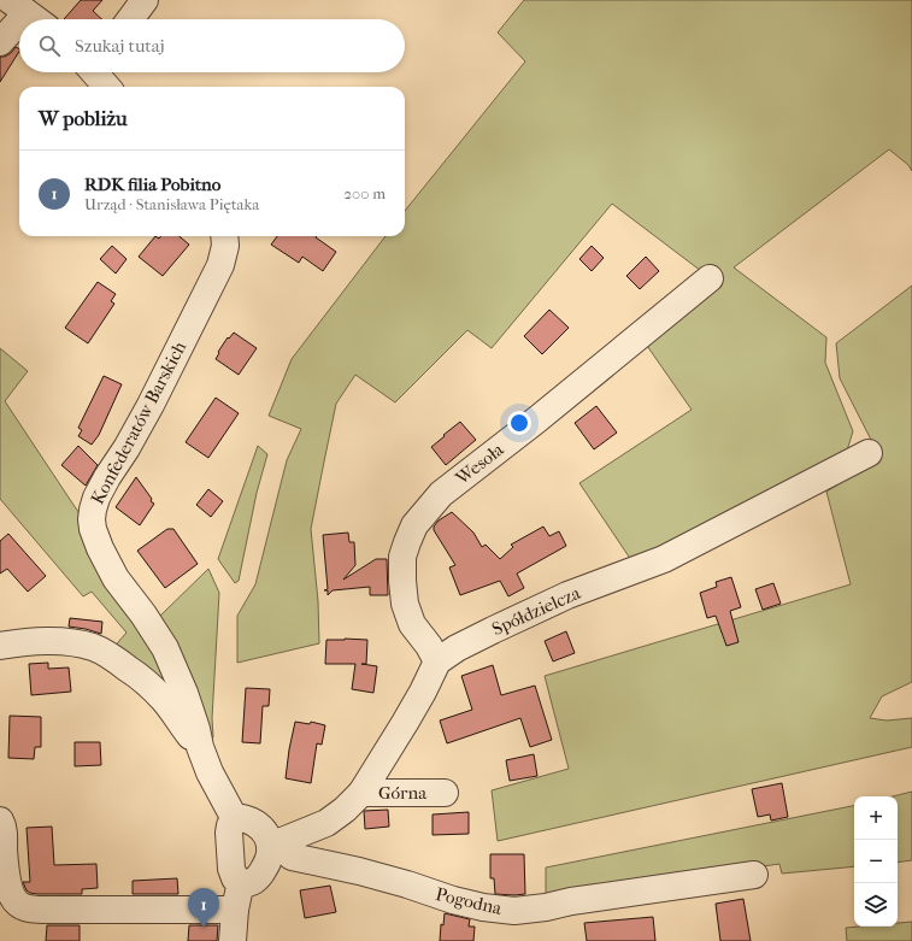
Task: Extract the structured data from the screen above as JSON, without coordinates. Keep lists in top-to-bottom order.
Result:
{
  "streets": {
    "street": [
      "Konfederatów Barskich",
      "Wesoła",
      "Spółdzielcza",
      "Górna",
      "Pogodna"
    ]
  },
  "crossings": [
    ["Konfederatów Barskich", "Pogodna"],
    ["Wesoła", "Spółdzielcza"],
    ["Spółdzielcza", "Górna"],
    ["Spółdzielcza", "Pogodna"]
  ],
  "page": {
    "search": "Szukaj tutaj",
    "heading": "W pobliżu",
    "list": [
      {
        "mark": "1",
        "name": "RDK filia Pobitno",
        "note": "Urząd · Stanisława Piętaka",
        "value": "200 m"
      }
    ],
    "map_buttons": ["+", "−"],
    "pins": "1"
  }
}
